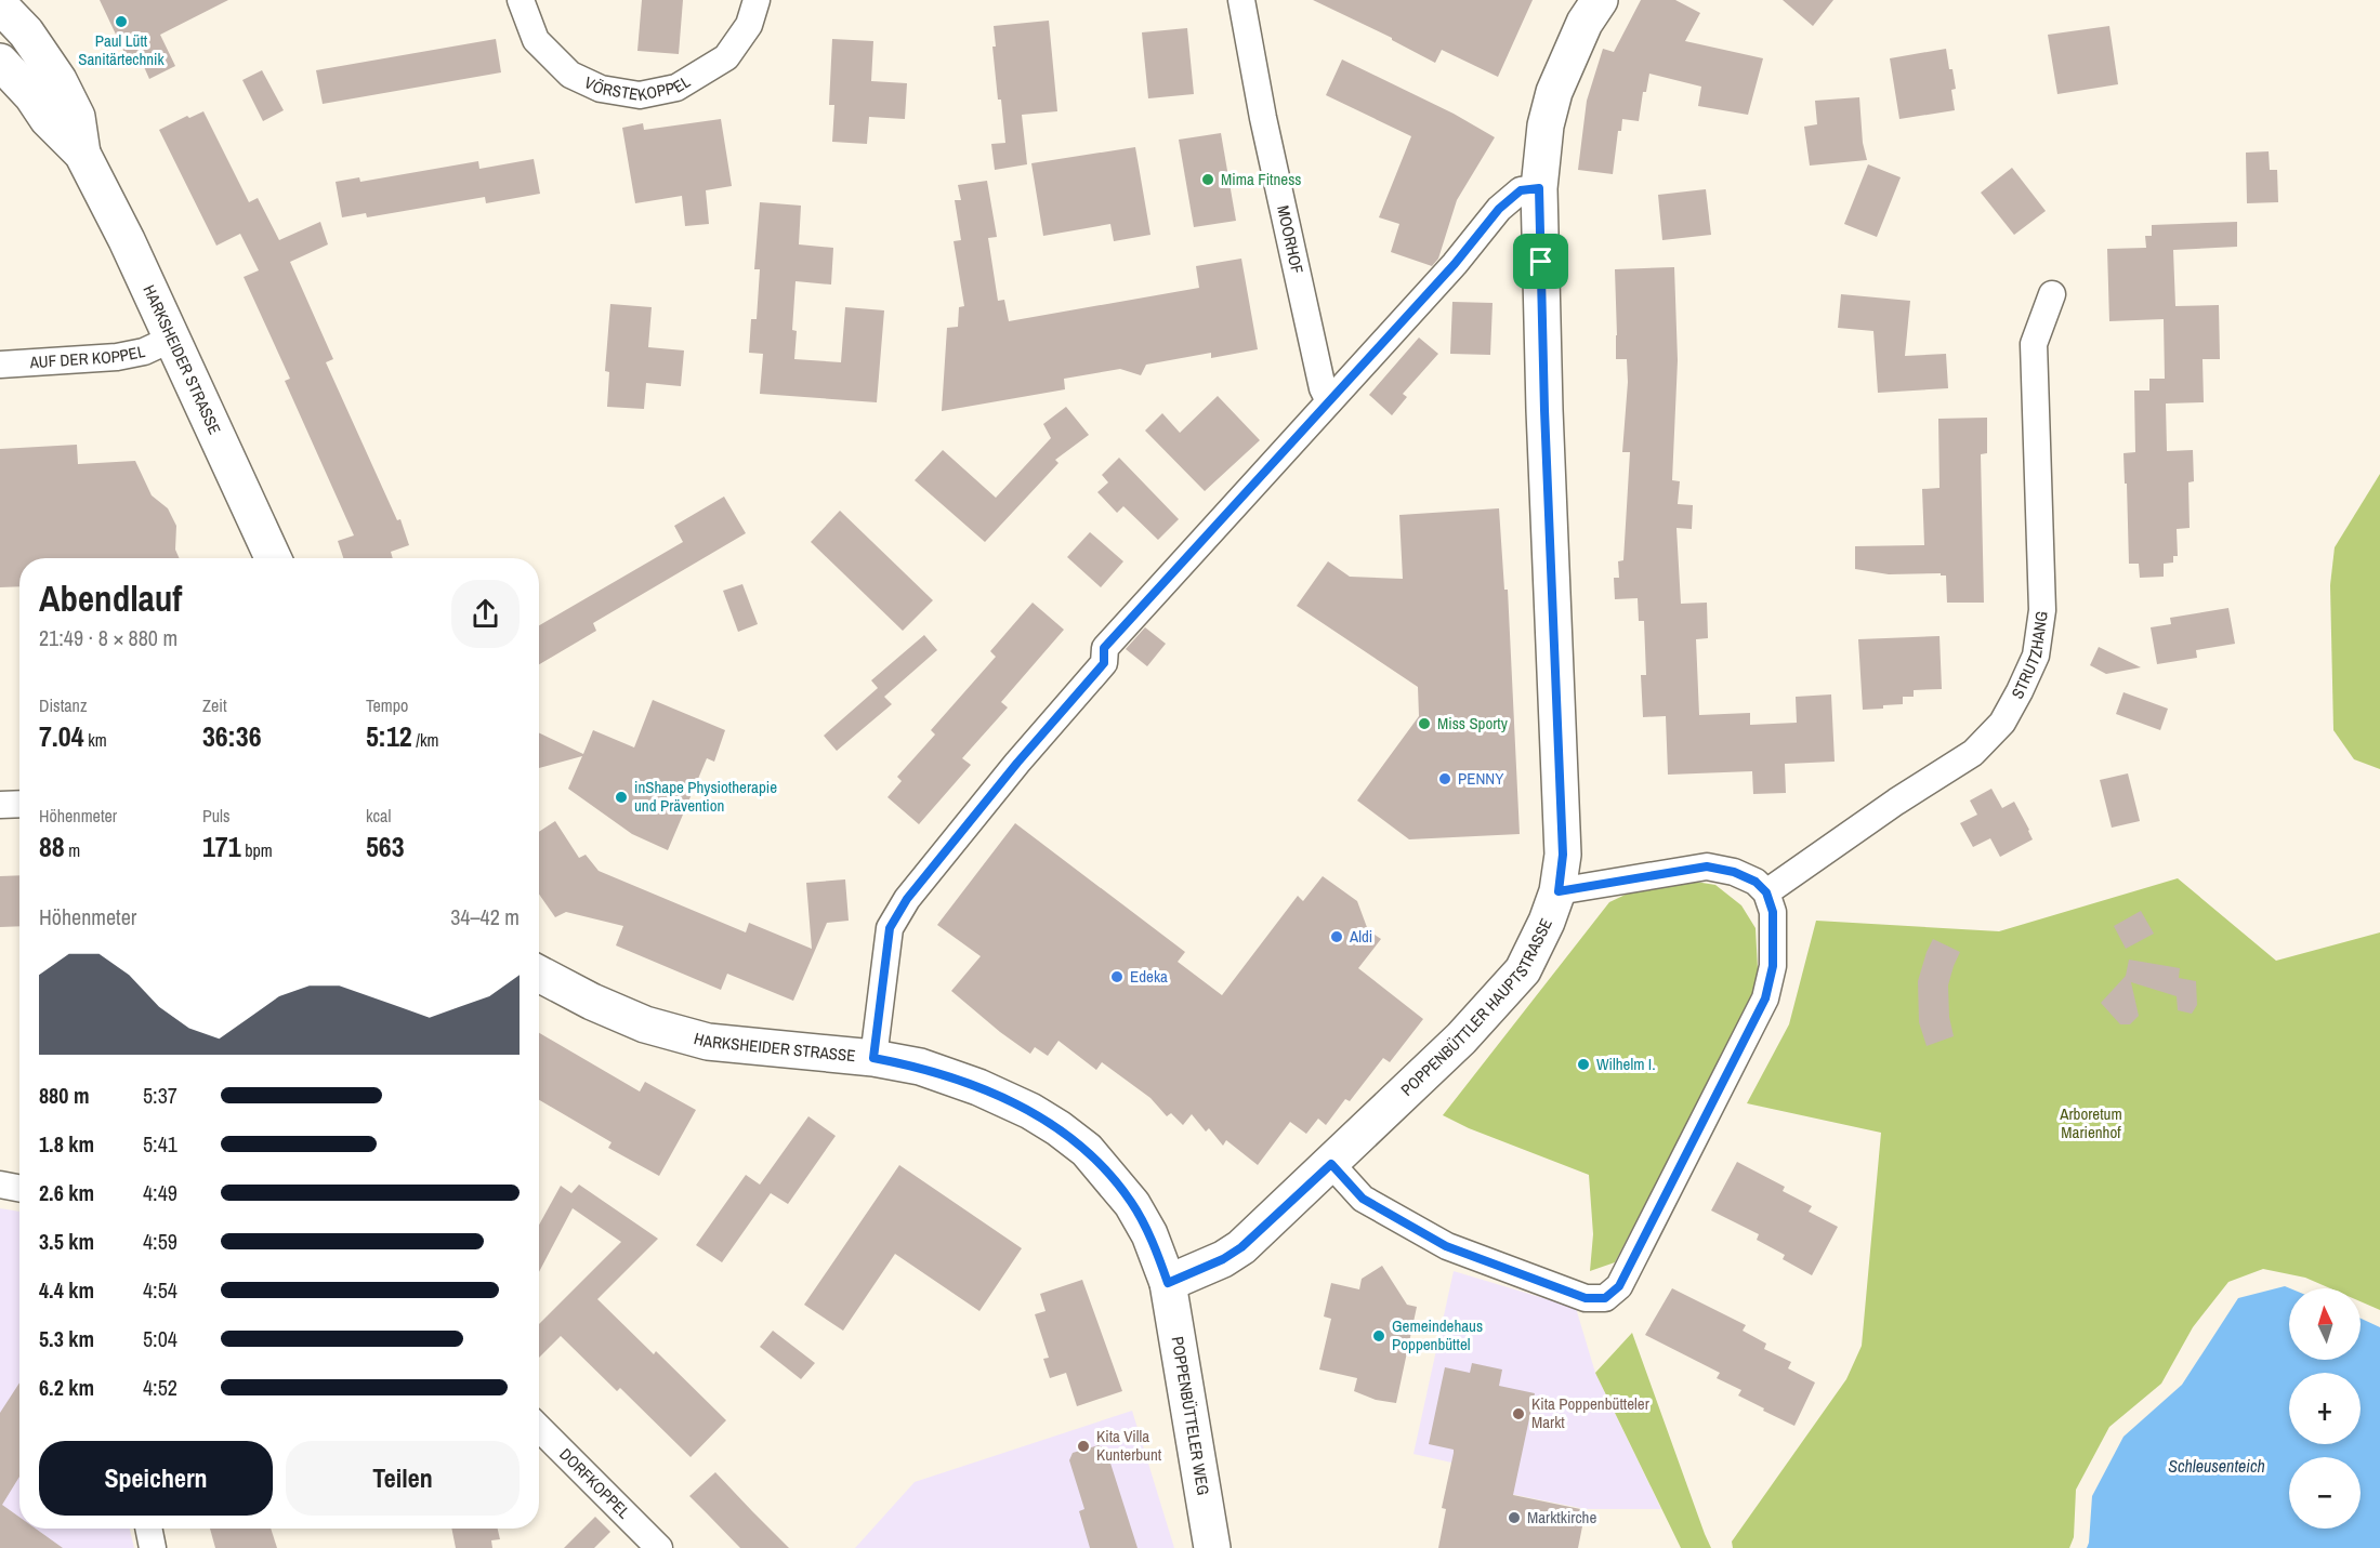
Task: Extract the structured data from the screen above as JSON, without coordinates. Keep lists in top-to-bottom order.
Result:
{
  "streets": {
    "main road": ["HARKSHEIDER STRASSE", "POPPENBÜTTLER HAUPTSTRASSE", "POPPENBÜTTELER WEG"],
    "street": [
      "VÖRSTEKOPPEL",
      "MOORHOF",
      "AUF DER KOPPEL",
      "STRUTZHANG",
      "DORFKOPPEL"
    ]
  },
  "crossings": [
    ["AUF DER KOPPEL", "HARKSHEIDER STRASSE"],
    ["HARKSHEIDER STRASSE", "POPPENBÜTTLER HAUPTSTRASSE"],
    ["HARKSHEIDER STRASSE", "POPPENBÜTTELER WEG"],
    ["POPPENBÜTTLER HAUPTSTRASSE", "POPPENBÜTTELER WEG"]
  ],
  "water": ["Schleusenteich"],
  "parks": ["Arboretum Marienhof"],
  "places": [
    "Paul Lütt Sanitärtechnik",
    "Mima Fitness",
    "Miss Sporty",
    "PENNY",
    "inShape Physiotherapie und Prävention",
    "Aldi",
    "Edeka",
    "Wilhelm I.",
    "Gemeindehaus Poppenbüttel",
    "Kita Poppenbütteler Markt",
    "Kita Villa Kunterbunt",
    "Marktkirche"
  ],
  "north": "top",
  "page": {
    "heading": ["Abendlauf", "21:49 · 8 × 880 m"],
    "stats": [
      ["Distanz", "7.04 km"],
      ["Zeit", "36:36"],
      ["Tempo", "5:12 /km"],
      ["Höhenmeter", "88 m"],
      ["Puls", "171 bpm"],
      ["kcal", "563"]
    ],
    "chart": ["Höhenmeter", "34–42 m"],
    "list": [
      {
        "name": "880 m",
        "note": "5:37"
      },
      {
        "name": "1.8 km",
        "note": "5:41"
      },
      {
        "name": "2.6 km",
        "note": "4:49"
      },
      {
        "name": "3.5 km",
        "note": "4:59"
      },
      {
        "name": "4.4 km",
        "note": "4:54"
      },
      {
        "name": "5.3 km",
        "note": "5:04"
      },
      {
        "name": "6.2 km",
        "note": "4:52"
      }
    ],
    "map_buttons": ["+", "−"],
    "buttons": ["Speichern", "Teilen"]
  }
}
